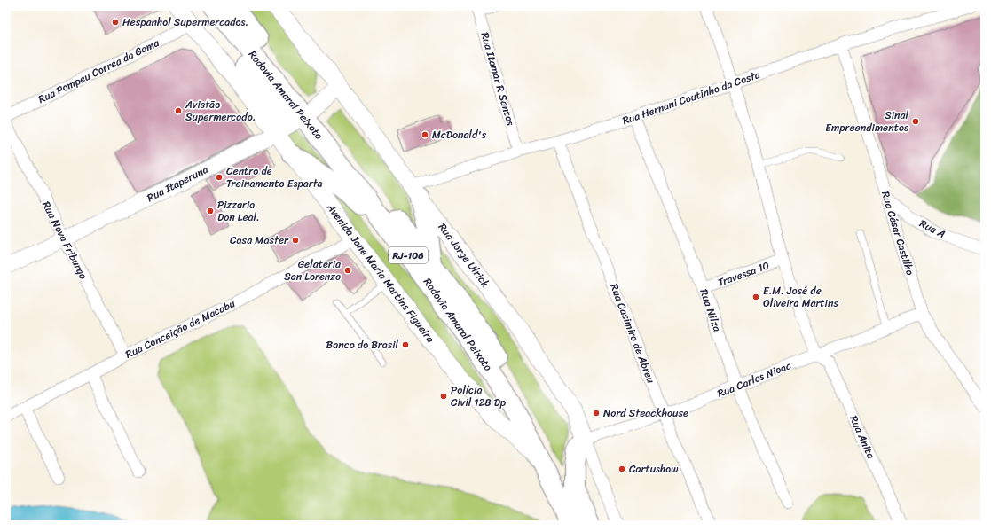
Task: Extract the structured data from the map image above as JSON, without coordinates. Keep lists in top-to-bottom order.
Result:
{
  "streets": {
    "highway": ["Rodovia Amaral Peixoto", "RJ-106"],
    "main road": ["Rua Jorge Ulrick", "Avenida Jane Maria Martins Figueira"],
    "street": [
      "Rua Pompeu Correa da Gama",
      "Rua Itamar R Santos",
      "Rua Hernani Coutinho da Costa",
      "Rua Itaperuna",
      "Rua A",
      "Rua César Castilho",
      "Rua Nova Friburgo",
      "Travessa 10",
      "Rua Nilza",
      "Rua Conceição de Macabu",
      "Rua Casimiro de Abreu",
      "Rua Carlos Nioac",
      "Rua Anita"
    ]
  },
  "crossings": [
    ["Rua Pompeu Correa da Gama", "Avenida Jane Maria Martins Figueira"],
    ["Rua Itamar R Santos", "Rua Hernani Coutinho da Costa"],
    ["Rodovia Amaral Peixoto", "Rua Itaperuna"],
    ["Rodovia Amaral Peixoto", "Avenida Jane Maria Martins Figueira"],
    ["Rua Hernani Coutinho da Costa", "Rua César Castilho"],
    ["Rua Hernani Coutinho da Costa", "Rua Jorge Ulrick"],
    ["Rua Hernani Coutinho da Costa", "Rua Nilza"],
    ["Rua Hernani Coutinho da Costa", "Rua Casimiro de Abreu"],
    ["Rua Itaperuna", "Rua Nova Friburgo"],
    ["Rua Itaperuna", "Rua Jorge Ulrick"],
    ["Rua Itaperuna", "Avenida Jane Maria Martins Figueira"],
    ["Rua A", "Rua César Castilho"],
    ["Rua César Castilho", "Rua Carlos Nioac"],
    ["Rua Nova Friburgo", "Rua Conceição de Macabu"],
    ["Rua Jorge Ulrick", "Rua Carlos Nioac"],
    ["Avenida Jane Maria Martins Figueira", "Rua Conceição de Macabu"],
    ["Travessa 10", "Rua Nilza"],
    ["Rua Nilza", "Rua Carlos Nioac"],
    ["Rua Casimiro de Abreu", "Rua Carlos Nioac"],
    ["Rua Carlos Nioac", "Rua Anita"]
  ],
  "places": [
    "Hespanhol Supermercados.",
    "Avistão Supermercado.",
    "Sinal Empreendimentos",
    "McDonald's",
    "Centro de Treinamento Esparta",
    "Pizzaria Don Leal.",
    "Casa Master",
    "Gelateria San Lorenzo",
    "E.M. José de Oliveira Martins",
    "Banco do Brasil",
    "Polícia Civil 128 Dp",
    "Nord Steackhouse",
    "Cartushow"
  ]
}
